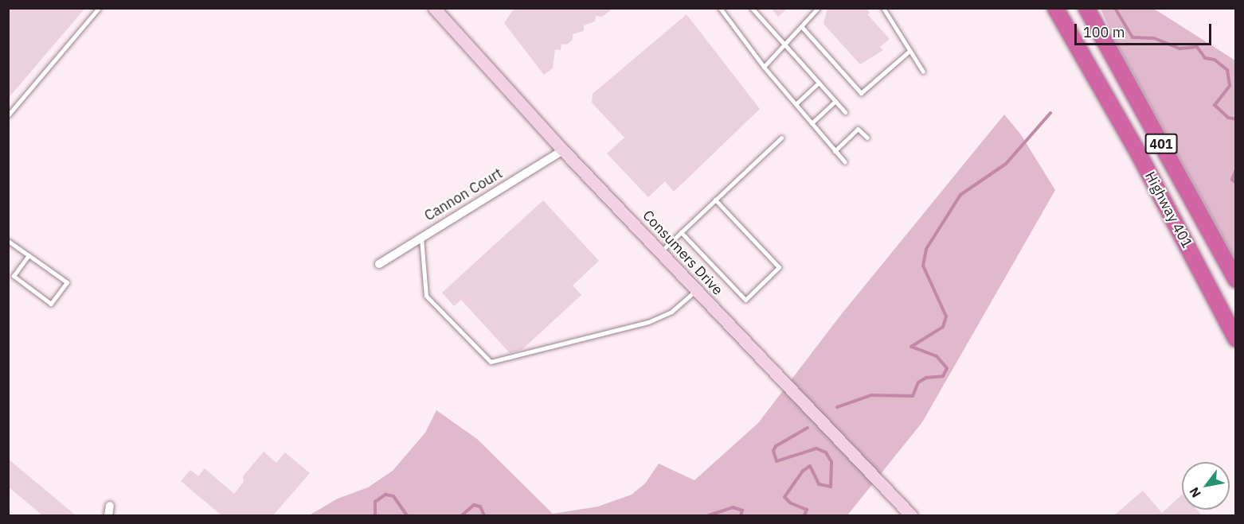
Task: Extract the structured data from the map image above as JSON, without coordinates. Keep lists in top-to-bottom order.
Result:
{
  "streets": {
    "highway": ["401", "Highway 401"],
    "main road": ["Consumers Drive"],
    "street": ["Cannon Court"]
  },
  "crossings": [
    ["Cannon Court", "Consumers Drive"]
  ],
  "scale_bar": "100 m",
  "north": "bottom left"
}
